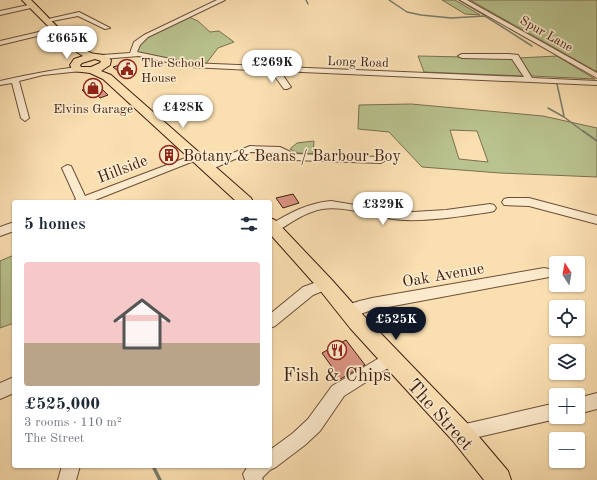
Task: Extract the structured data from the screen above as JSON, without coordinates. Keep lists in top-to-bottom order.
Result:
{
  "streets": {
    "main road": ["The Street"],
    "street": [
      "Spur Lane",
      "Long Road",
      "Hillside",
      "Oak Avenue"
    ]
  },
  "crossings": [
    ["Oak Avenue", "The Street"]
  ],
  "places": {
    "public building": ["The School House"],
    "shop": ["Elvins Garage"],
    "building": ["Botany & Beans / Barbour Boy"],
    "restaurant": ["Fish & Chips"]
  },
  "north": "top",
  "page": {
    "price": [
      "£665K",
      "£269K",
      "£428K",
      "£329K",
      "£525K"
    ],
    "heading": "5 homes",
    "list": [
      {
        "name": "£525,000",
        "note": "3 rooms · 110 m² · The Street"
      }
    ],
    "map_buttons": ["+", "−"]
  }
}
